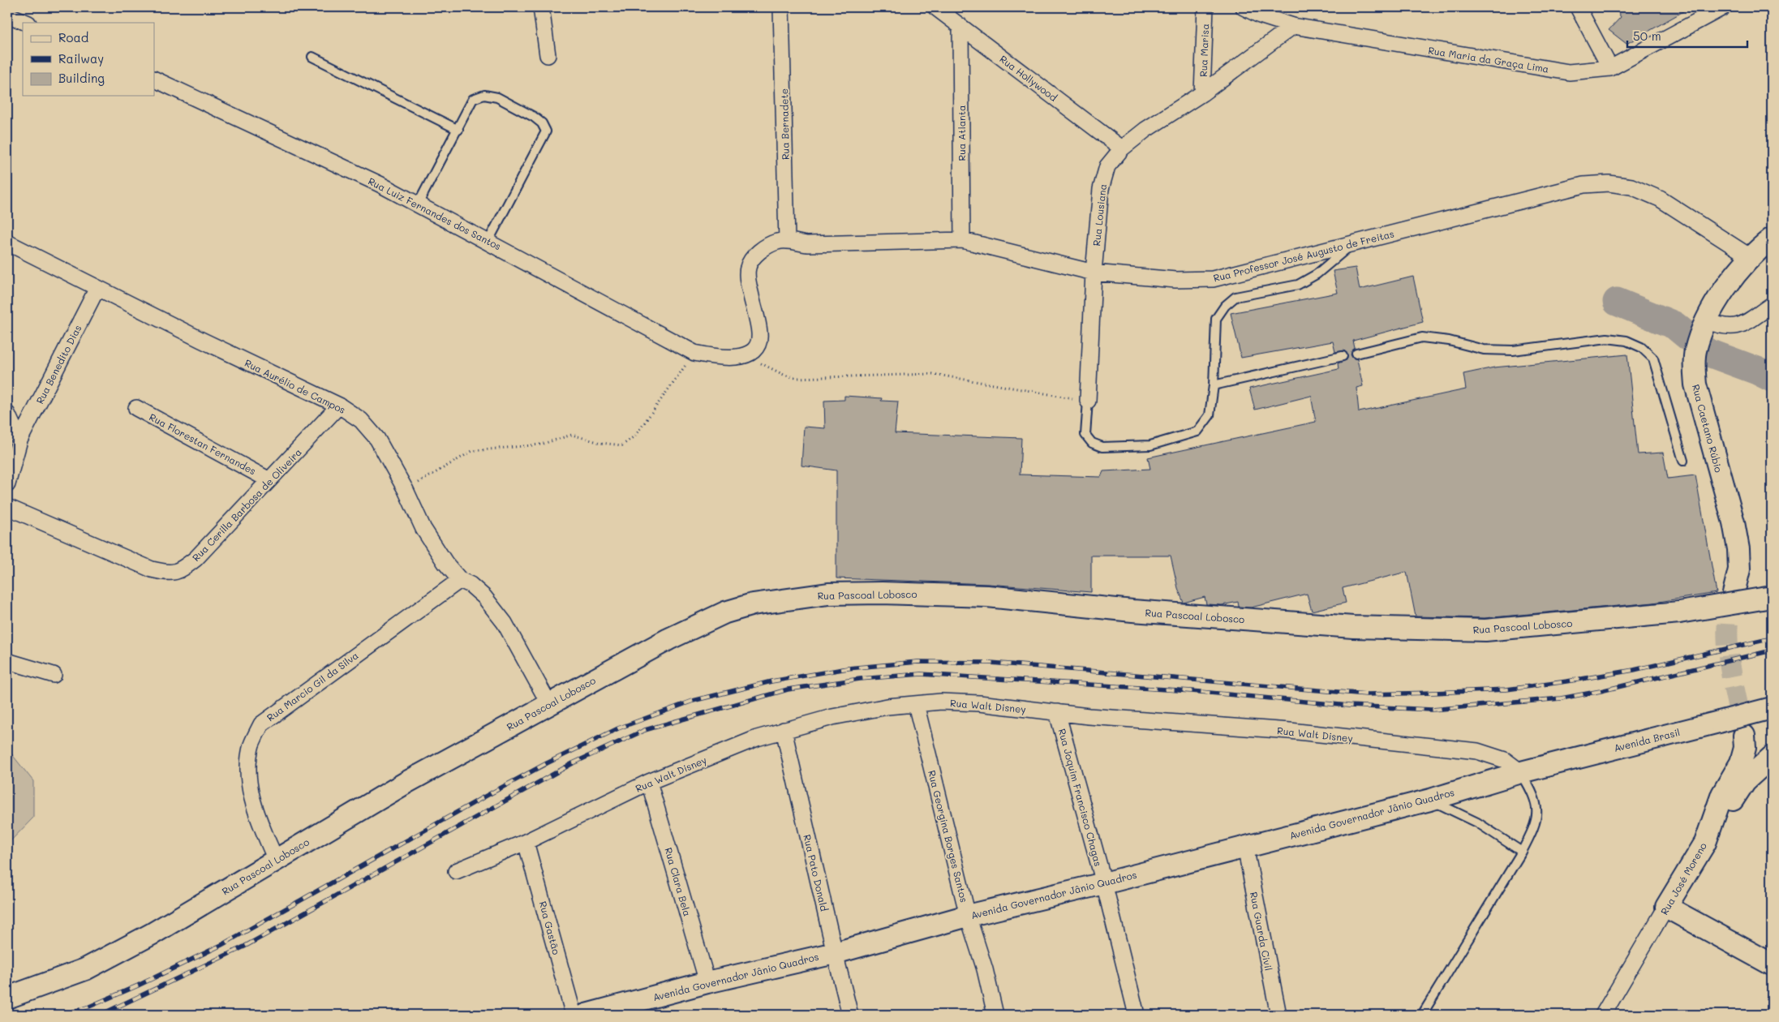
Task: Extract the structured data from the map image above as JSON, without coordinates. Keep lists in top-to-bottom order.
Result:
{
  "streets": {
    "main road": [
      "Rua Caetano Rúbio",
      "Rua Pascoal Lobosco",
      "Avenida Brasil",
      "Avenida Governador Jânio Quadros",
      "Rua José Moreno"
    ],
    "street": [
      "Rua Marisa",
      "Rua Maria da Graça Lima",
      "Rua Hollywood",
      "Rua Bernadete",
      "Rua Atlanta",
      "Rua Luiz Fernandes dos Santos",
      "Rua Lousiana",
      "Rua Professor José Augusto de Freitas",
      "Rua Benedito Dias",
      "Rua Aurélio de Campos",
      "Rua Florestan Fernandes",
      "Rua Cerilla Barbosa de Oliveira",
      "Rua Marcio Gil da Silva",
      "Rua Walt Disney",
      "Rua Joquim Francisco Chagas",
      "Rua Georgina Borges Santos",
      "Rua Pato Donald",
      "Rua Clara Bela",
      "Rua Gastão",
      "Rua Guarda Civil"
    ]
  },
  "crossings": [
    ["Rua Marisa", "Rua Lousiana"],
    ["Rua Maria da Graça Lima", "Rua Lousiana"],
    ["Rua Hollywood", "Rua Atlanta"],
    ["Rua Hollywood", "Rua Lousiana"],
    ["Rua Bernadete", "Rua Professor José Augusto de Freitas"],
    ["Rua Atlanta", "Rua Professor José Augusto de Freitas"],
    ["Rua Lousiana", "Rua Professor José Augusto de Freitas"],
    ["Rua Professor José Augusto de Freitas", "Rua Caetano Rúbio"],
    ["Rua Benedito Dias", "Rua Aurélio de Campos"],
    ["Rua Aurélio de Campos", "Rua Cerilla Barbosa de Oliveira"],
    ["Rua Aurélio de Campos", "Rua Pascoal Lobosco"],
    ["Rua Aurélio de Campos", "Rua Marcio Gil da Silva"],
    ["Rua Florestan Fernandes", "Rua Cerilla Barbosa de Oliveira"],
    ["Rua Pascoal Lobosco", "Rua Marcio Gil da Silva"],
    ["Rua Walt Disney", "Avenida Brasil"],
    ["Rua Walt Disney", "Rua Joquim Francisco Chagas"],
    ["Rua Walt Disney", "Avenida Governador Jânio Quadros"],
    ["Rua Walt Disney", "Rua Georgina Borges Santos"],
    ["Rua Walt Disney", "Rua Pato Donald"],
    ["Rua Walt Disney", "Rua Clara Bela"],
    ["Rua Walt Disney", "Rua Gastão"],
    ["Avenida Brasil", "Avenida Governador Jânio Quadros"],
    ["Rua Joquim Francisco Chagas", "Avenida Governador Jânio Quadros"],
    ["Avenida Governador Jânio Quadros", "Rua Georgina Borges Santos"],
    ["Avenida Governador Jânio Quadros", "Rua Pato Donald"],
    ["Avenida Governador Jânio Quadros", "Rua Clara Bela"],
    ["Avenida Governador Jânio Quadros", "Rua Guarda Civil"]
  ],
  "legend": ["Road", "Railway", "Building"],
  "scale_bar": "50 m"
}
